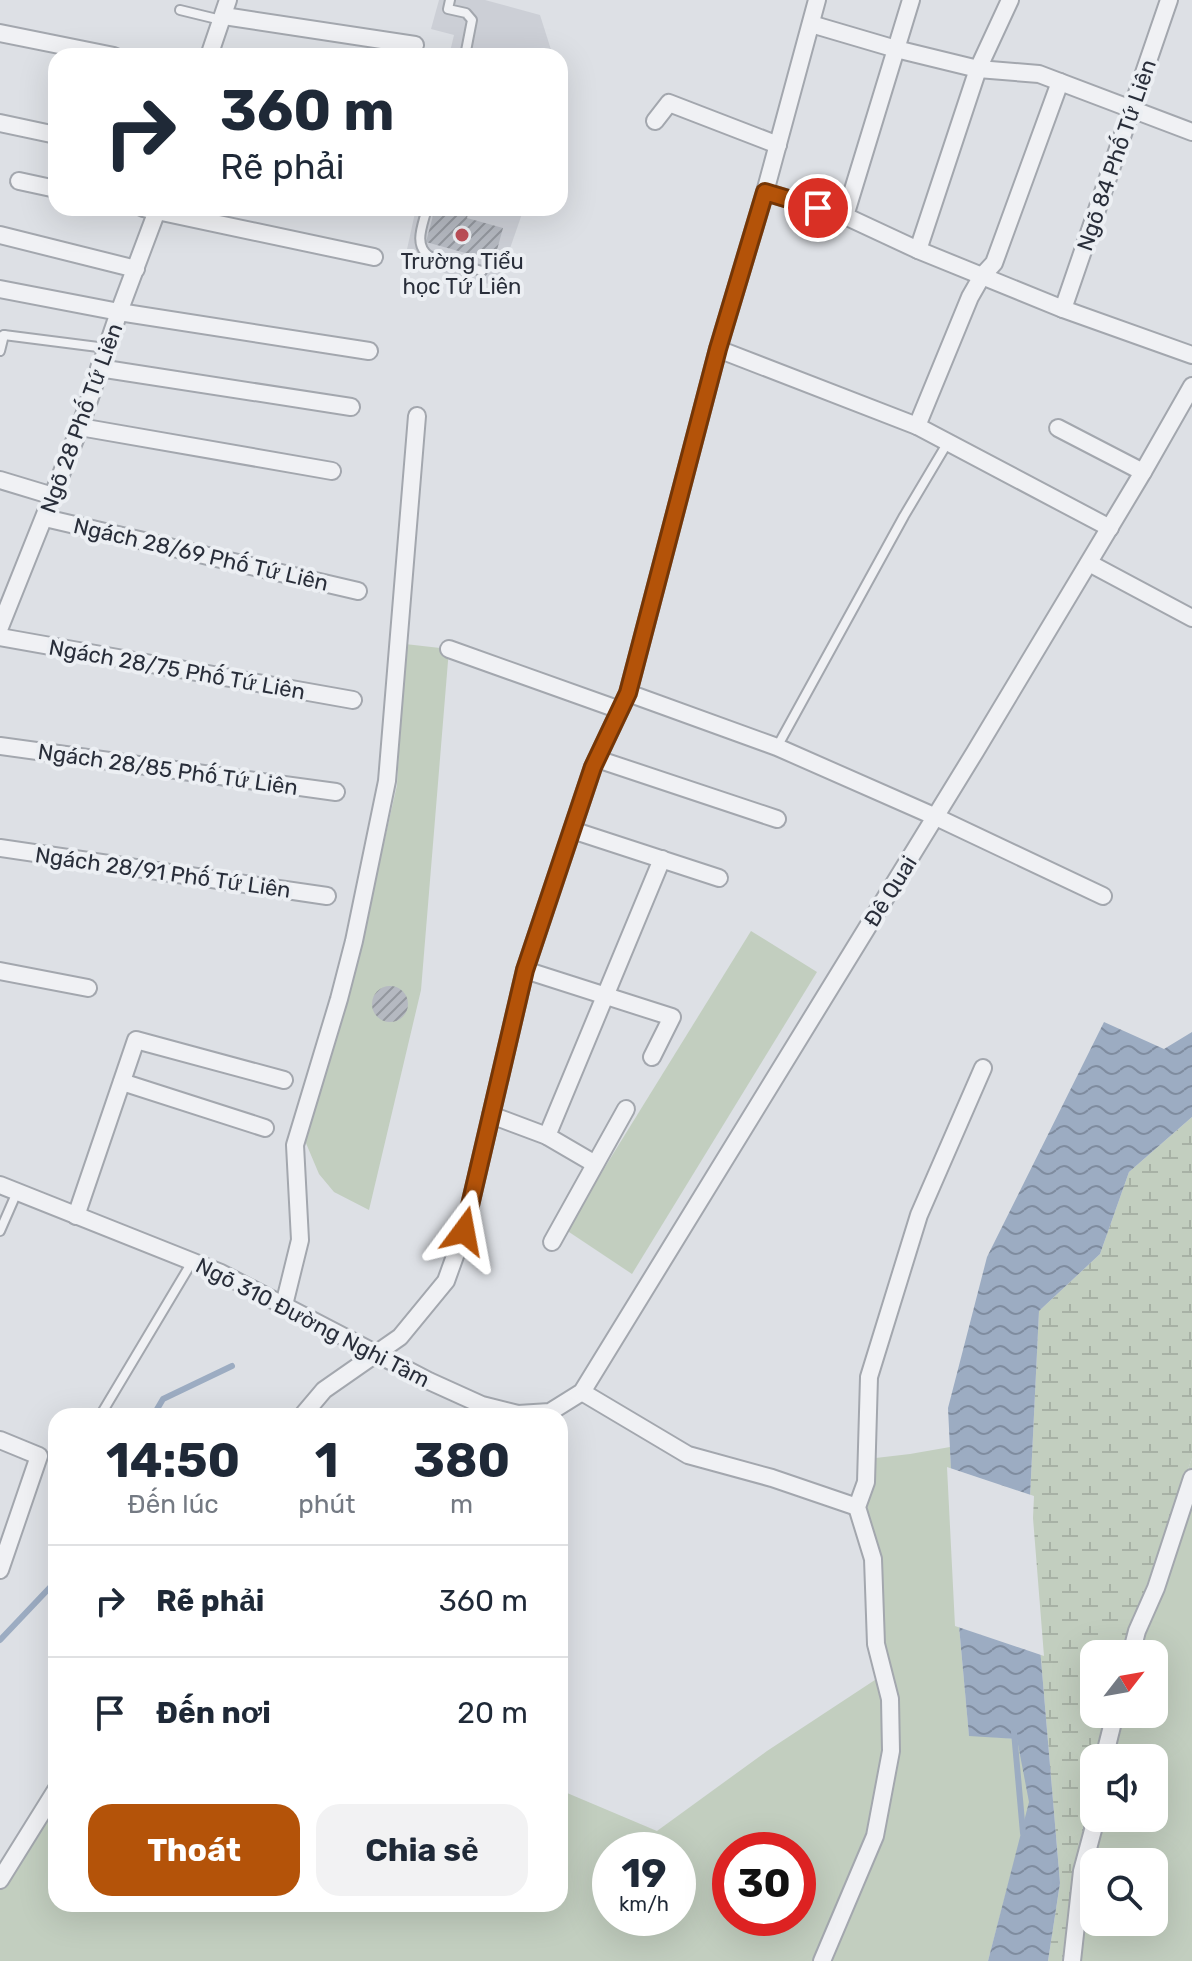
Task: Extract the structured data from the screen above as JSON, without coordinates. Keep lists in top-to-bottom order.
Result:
{
  "streets": {
    "street": [
      "Ngõ 84 Phố Tứ Liên",
      "Ngõ 28 Phố Tứ Liên",
      "Ngách 28/69 Phố Tứ Liên",
      "Ngách 28/75 Phố Tứ Liên",
      "Ngách 28/85 Phố Tứ Liên",
      "Ngách 28/91 Phố Tứ Liên",
      "Đê Quai",
      "Ngõ 310 Đường Nghi Tàm"
    ]
  },
  "crossings": [
    ["Ngõ 28 Phố Tứ Liên", "Ngách 28/69 Phố Tứ Liên"],
    ["Đê Quai", "Ngõ 310 Đường Nghi Tàm"]
  ],
  "places": ["Trường Tiểu học Tứ Liên"],
  "north": "top right",
  "page": {
    "turn": ["360 m", "Rẽ phải"],
    "eta": [
      "14:50",
      "Đến lúc",
      "1",
      "phút",
      "380",
      "m"
    ],
    "list": [
      {
        "name": "Rẽ phải",
        "value": "360 m"
      },
      {
        "name": "Đến nơi",
        "value": "20 m"
      }
    ],
    "buttons": ["Thoát", "Chia sẻ"],
    "speed": "19 km/h",
    "limit": "30"
  }
}
